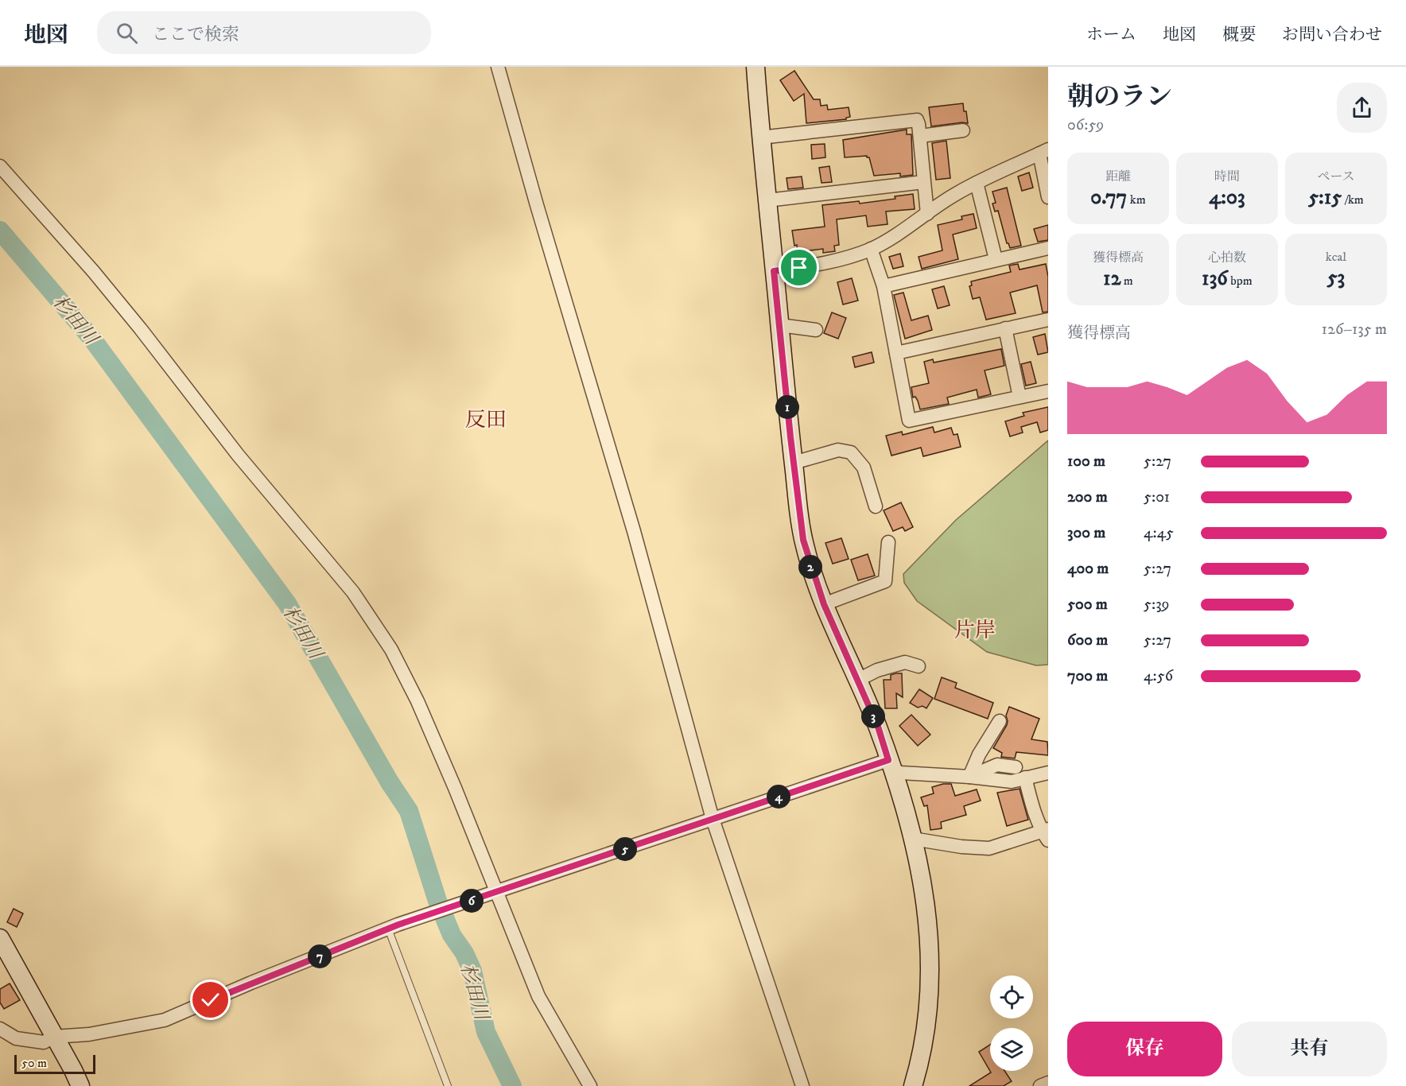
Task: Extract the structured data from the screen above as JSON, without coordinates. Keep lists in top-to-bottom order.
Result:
{
  "districts": ["反田", "片岸"],
  "water": ["杉田川"],
  "scale_bar": "50 m",
  "page": {
    "header": "地図",
    "search": "ここで検索",
    "nav": [
      "ホーム",
      "地図",
      "概要",
      "お問い合わせ"
    ],
    "heading": ["朝のラン", "06:59"],
    "stats": [
      ["距離", "0.77 km"],
      ["時間", "4:03"],
      ["ペース", "5:15 /km"],
      ["獲得標高", "12 m"],
      ["心拍数", "136 bpm"],
      ["kcal", "53"]
    ],
    "chart": ["獲得標高", "126–135 m"],
    "pins": [
      "1",
      "2",
      "3",
      "4",
      "5",
      "6",
      "7"
    ],
    "list": [
      {
        "name": "100 m",
        "note": "5:27"
      },
      {
        "name": "200 m",
        "note": "5:01"
      },
      {
        "name": "300 m",
        "note": "4:45"
      },
      {
        "name": "400 m",
        "note": "5:27"
      },
      {
        "name": "500 m",
        "note": "5:39"
      },
      {
        "name": "600 m",
        "note": "5:27"
      },
      {
        "name": "700 m",
        "note": "4:56"
      }
    ],
    "buttons": ["保存", "共有"],
    "scale": "50 m"
  }
}
